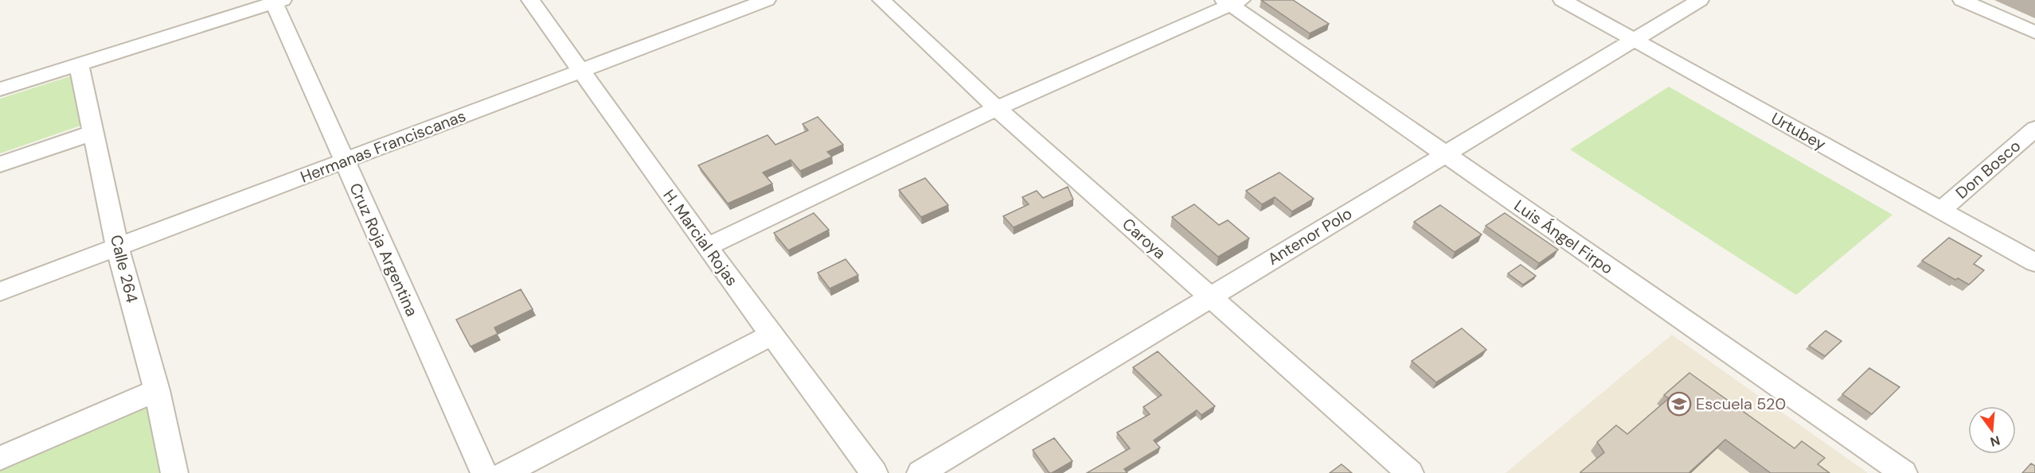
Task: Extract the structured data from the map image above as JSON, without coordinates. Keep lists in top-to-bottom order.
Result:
{
  "streets": {
    "street": [
      "Urtubey",
      "Hermanas Franciscanas",
      "Don Bosco",
      "Antenor Polo",
      "Luis Ángel Firpo",
      "H. Marcial Rojas",
      "Caroya",
      "Cruz Roja Argentina",
      "Calle 264"
    ]
  },
  "crossings": [
    ["Urtubey", "Don Bosco"],
    ["Urtubey", "Antenor Polo"],
    ["Hermanas Franciscanas", "H. Marcial Rojas"],
    ["Hermanas Franciscanas", "Cruz Roja Argentina"],
    ["Hermanas Franciscanas", "Calle 264"],
    ["Antenor Polo", "Luis Ángel Firpo"],
    ["Antenor Polo", "Caroya"]
  ],
  "places": {
    "school or university": ["Escuela 520"]
  },
  "north": "bottom"
}
